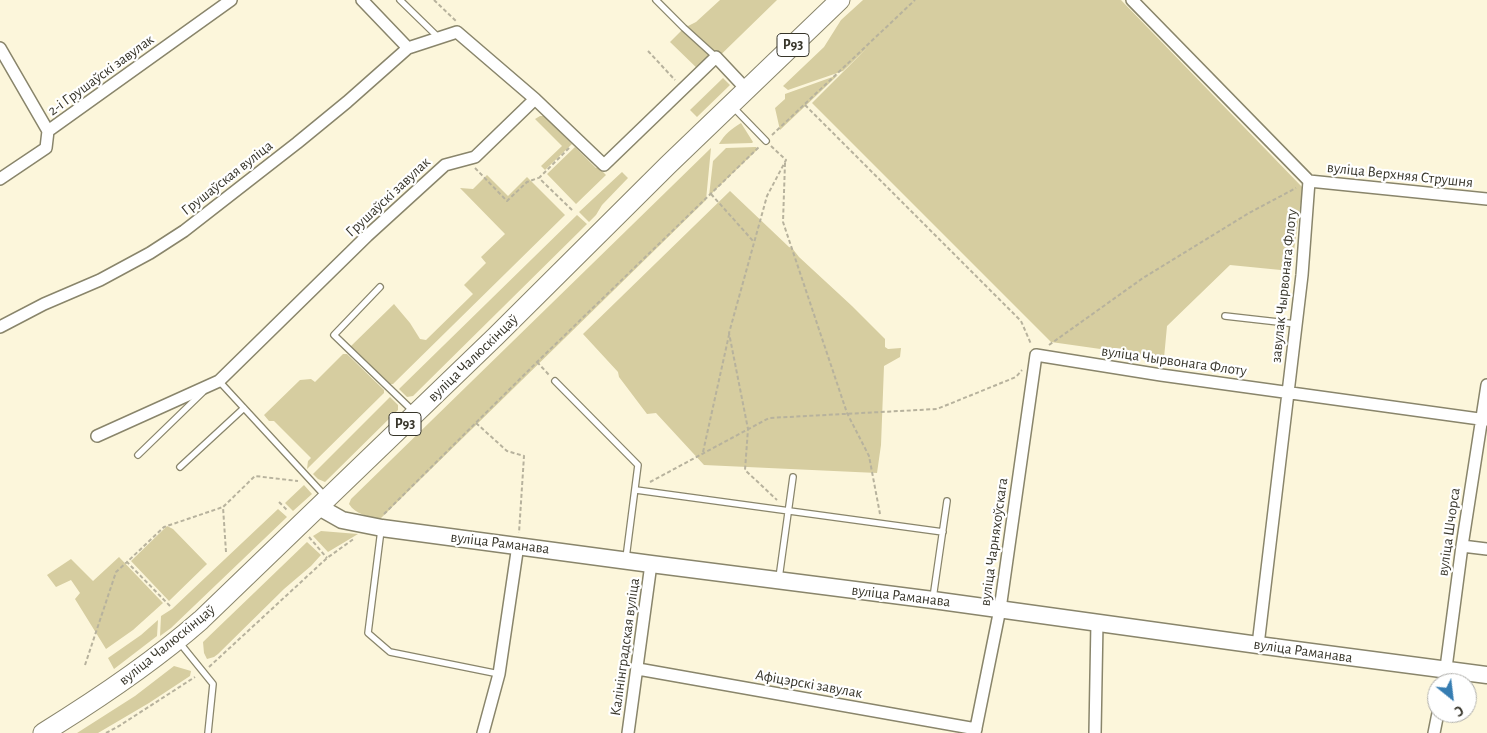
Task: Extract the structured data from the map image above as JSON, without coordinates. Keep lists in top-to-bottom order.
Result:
{
  "streets": {
    "main road": ["Р93", "вуліца Чалюскінцаў", "вуліца Раманава"],
    "street": [
      "2-і Грушаўскі завулак",
      "вуліца Верхняя Струшня",
      "Грушаўская вуліца",
      "Грушаўскі завулак",
      "завулак Чырвонага Флоту",
      "вуліца Чырвонага Флоту",
      "вуліца Шчорса",
      "вуліца Чарняхоўскага",
      "Калінінградская вуліца",
      "Афіцэрскі завулак"
    ]
  },
  "crossings": [
    ["вуліца Верхняя Струшня", "завулак Чырвонага Флоту"],
    ["завулак Чырвонага Флоту", "вуліца Чырвонага Флоту"],
    ["завулак Чырвонага Флоту", "вуліца Раманава"],
    ["вуліца Чалюскінцаў", "вуліца Раманава"],
    ["вуліца Чырвонага Флоту", "вуліца Шчорса"],
    ["вуліца Чырвонага Флоту", "вуліца Чарняхоўскага"],
    ["вуліца Чарняхоўскага", "вуліца Раманава"],
    ["вуліца Чарняхоўскага", "Афіцэрскі завулак"],
    ["вуліца Раманава", "Калінінградская вуліца"],
    ["Калінінградская вуліца", "Афіцэрскі завулак"]
  ],
  "north": "bottom right"
}
